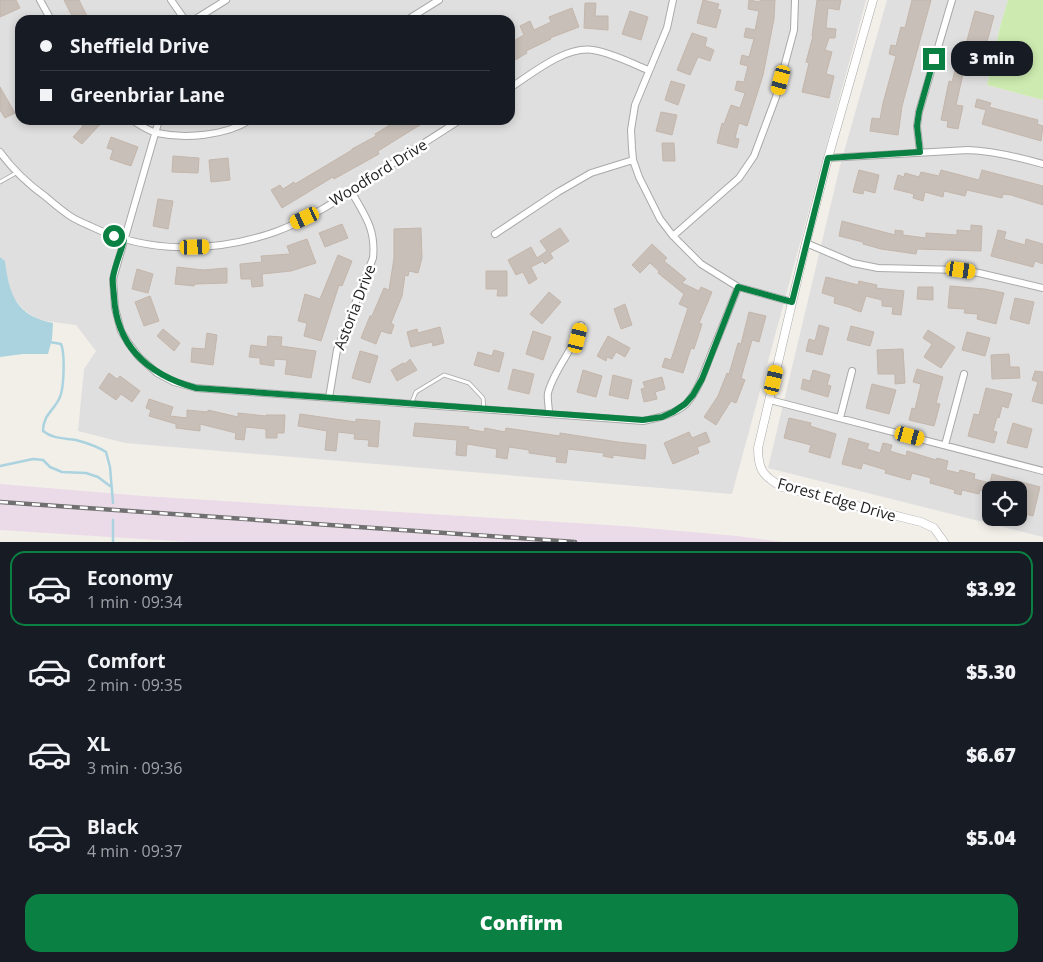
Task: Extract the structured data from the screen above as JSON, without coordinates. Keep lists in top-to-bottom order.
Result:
{
  "streets": {
    "street": ["Woodford Drive", "Astoria Drive", "Forest Edge Drive"]
  },
  "crossings": [
    ["Woodford Drive", "Astoria Drive"]
  ],
  "page": {
    "banner": ["Sheffield Drive", "Greenbriar Lane"],
    "bubble": "3 min",
    "list": [
      {
        "name": "Economy",
        "note": "1 min · 09:34",
        "value": "$3.92"
      },
      {
        "name": "Comfort",
        "note": "2 min · 09:35",
        "value": "$5.30"
      },
      {
        "name": "XL",
        "note": "3 min · 09:36",
        "value": "$6.67"
      },
      {
        "name": "Black",
        "note": "4 min · 09:37",
        "value": "$5.04"
      }
    ],
    "buttons": "Confirm"
  }
}
